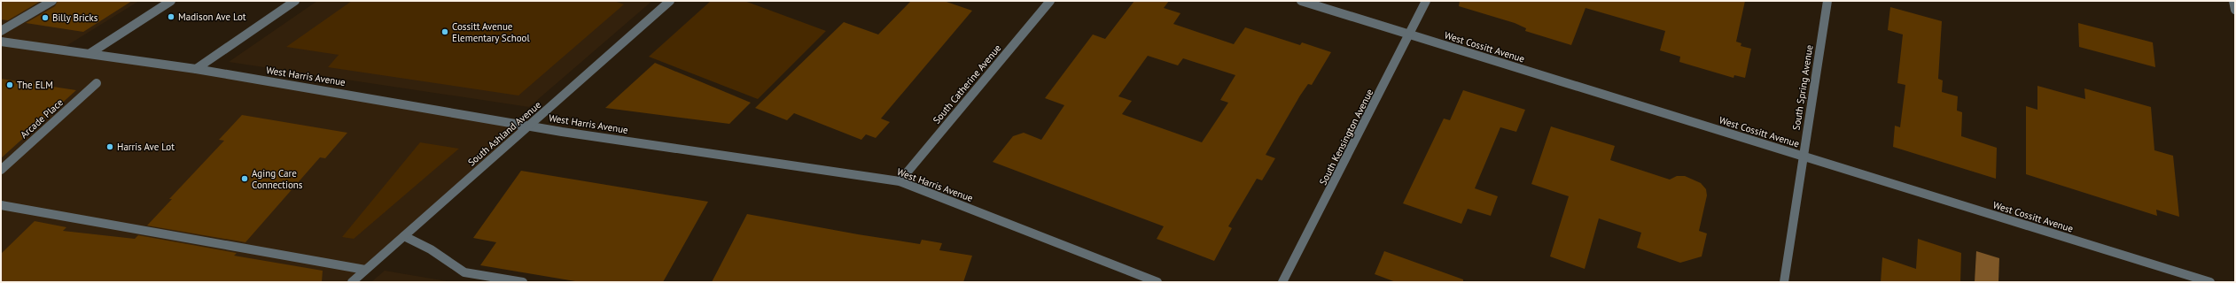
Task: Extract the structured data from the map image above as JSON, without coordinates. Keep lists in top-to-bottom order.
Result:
{
  "streets": {
    "street": [
      "West Cossitt Avenue",
      "West Harris Avenue",
      "South Catherine Avenue",
      "South Spring Avenue",
      "Arcade Place",
      "South Ashland Avenue",
      "South Kensington Avenue"
    ]
  },
  "crossings": [
    ["West Cossitt Avenue", "South Spring Avenue"],
    ["West Cossitt Avenue", "South Kensington Avenue"],
    ["West Harris Avenue", "South Catherine Avenue"],
    ["West Harris Avenue", "South Ashland Avenue"]
  ],
  "places": [
    "Madison Ave Lot",
    "Billy Bricks",
    "Cossitt Avenue Elementary School",
    "The ELM",
    "Harris Ave Lot",
    "Aging Care Connections"
  ]
}
